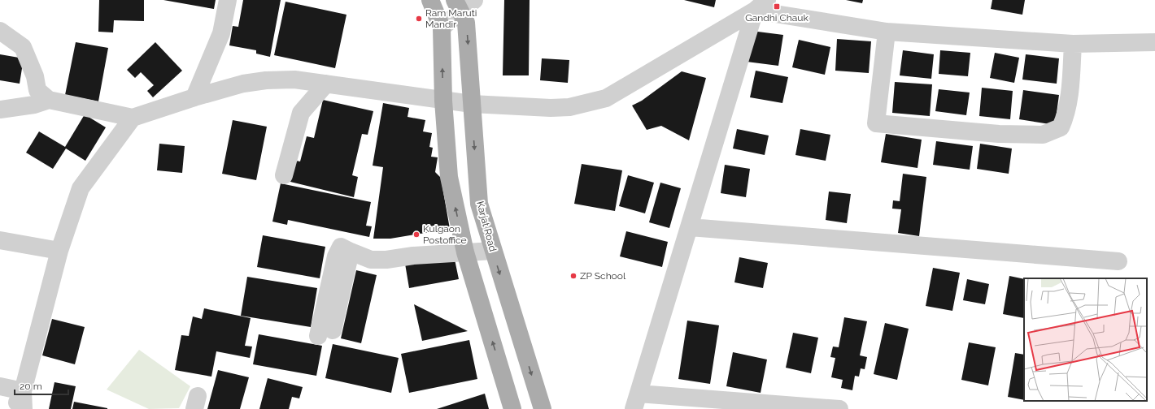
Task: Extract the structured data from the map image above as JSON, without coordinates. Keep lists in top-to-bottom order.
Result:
{
  "streets": {
    "main road": ["Karjat Road"]
  },
  "places": {
    "transit": ["Gandhi Chauk"],
    "other": ["Ram Maruti Mandir", "Kulgaon Postoffice", "ZP School"]
  },
  "scale_bar": "20 m"
}
